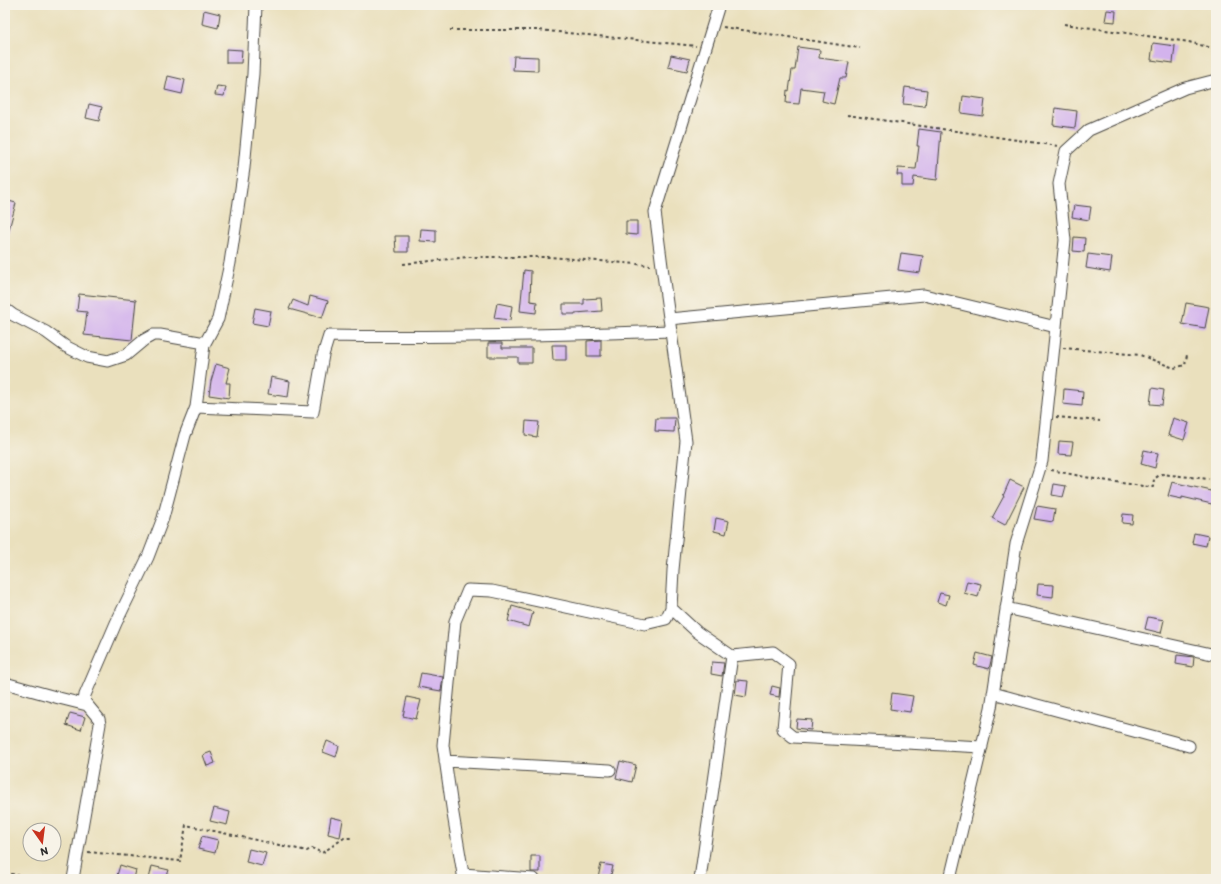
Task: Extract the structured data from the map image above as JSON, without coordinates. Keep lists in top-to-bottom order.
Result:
{
  "north": "bottom"
}
